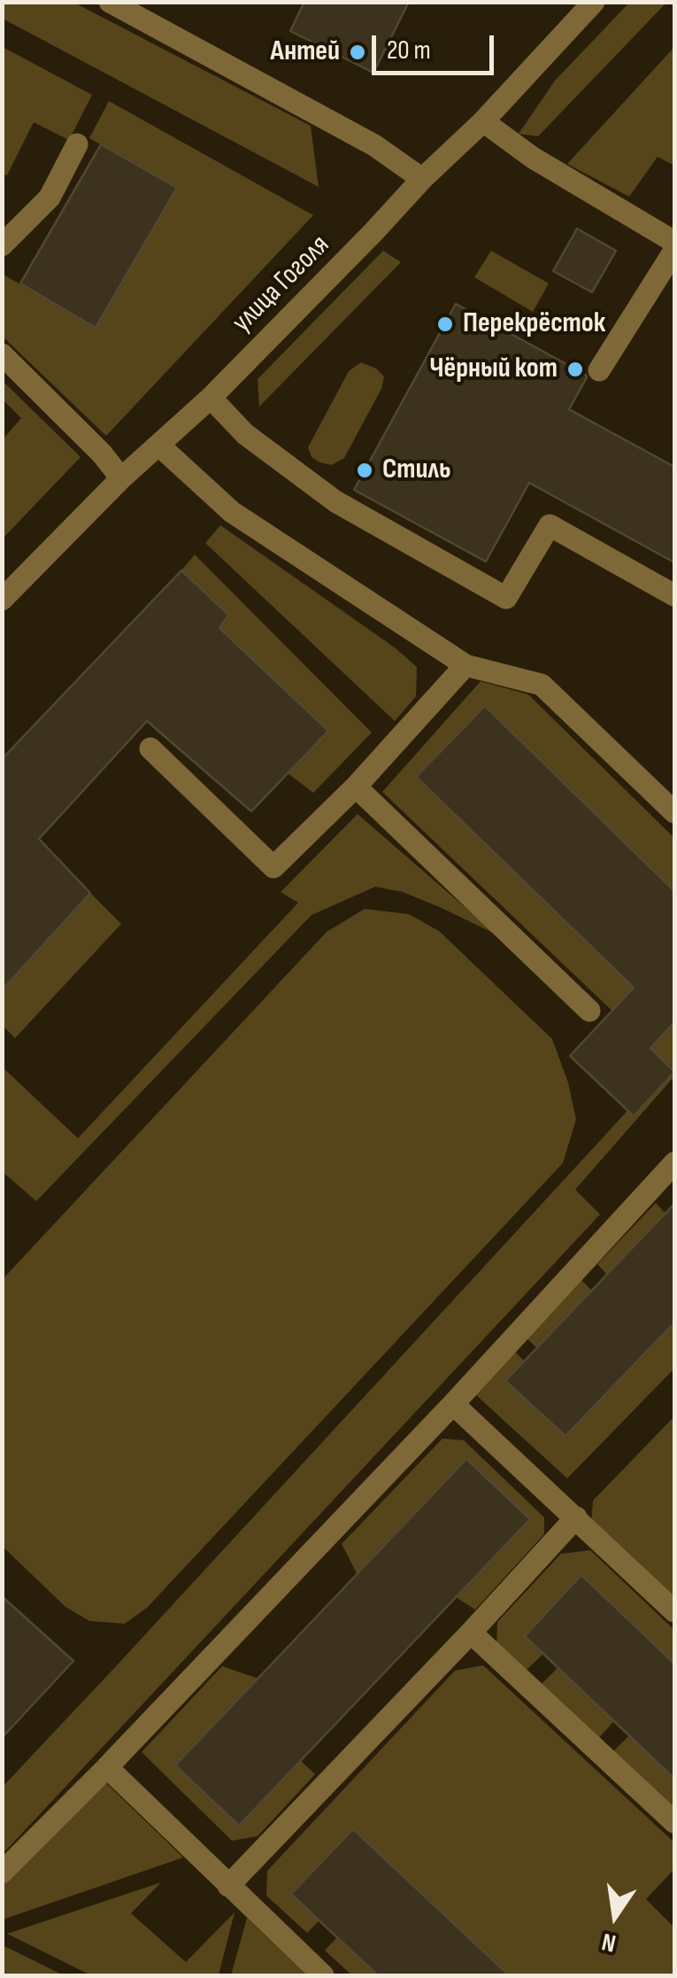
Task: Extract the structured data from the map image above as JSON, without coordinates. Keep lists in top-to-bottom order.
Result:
{
  "streets": {
    "street": ["улица Гоголя"]
  },
  "places": [
    "Антей",
    "Перекрёсток",
    "Чёрный кот",
    "Стиль"
  ],
  "scale_bar": "20 m",
  "north": "bottom"
}
